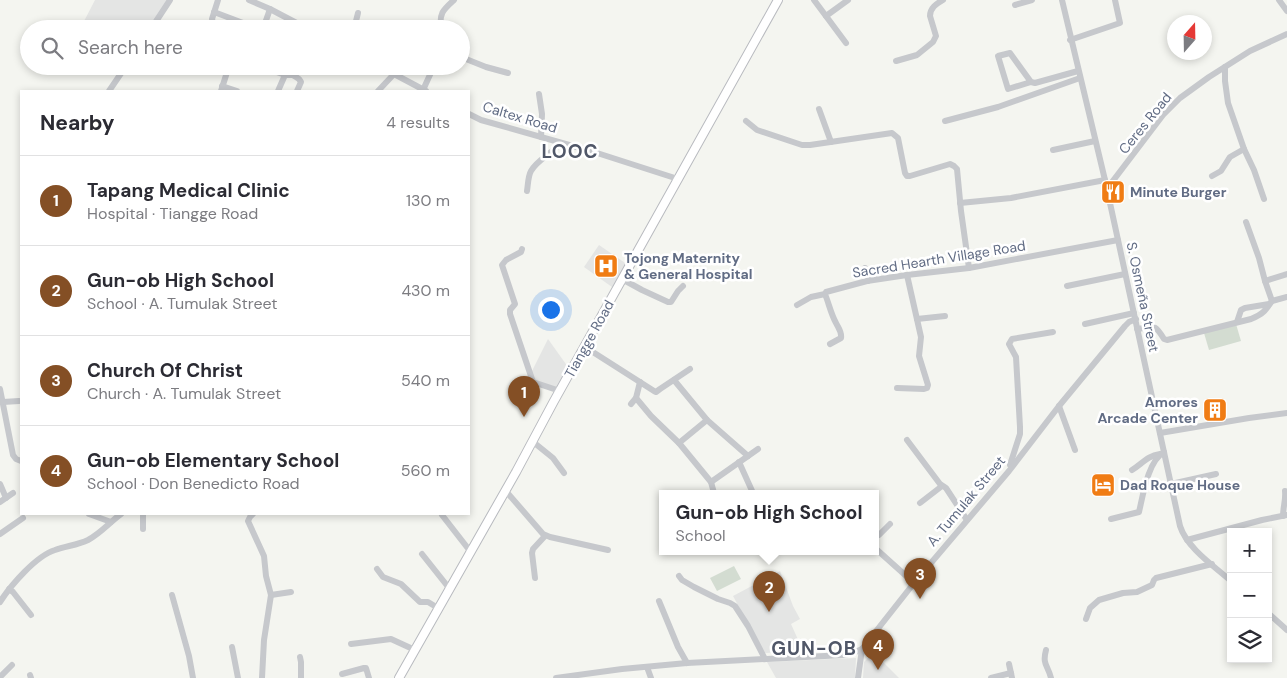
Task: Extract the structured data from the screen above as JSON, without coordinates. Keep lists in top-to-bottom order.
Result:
{
  "streets": {
    "main road": ["Tiangge Road"],
    "street": [
      "Caltex Road",
      "Ceres Road",
      "Sacred Hearth Village Road",
      "S. Osmeña Street",
      "A. Tumulak Street"
    ]
  },
  "crossings": [
    ["Caltex Road", "Tiangge Road"],
    ["Ceres Road", "S. Osmeña Street"],
    ["Sacred Hearth Village Road", "S. Osmeña Street"],
    ["S. Osmeña Street", "A. Tumulak Street"]
  ],
  "districts": ["LOOC", "GUN-OB"],
  "places": {
    "restaurant": ["Minute Burger"],
    "hospital": ["Tojong Maternity & General Hospital"],
    "building": ["Amores Arcade Center"],
    "hotel": ["Dad Roque House"]
  },
  "north": "top",
  "page": {
    "search": "Search here",
    "heading": ["Nearby", "4 results"],
    "list": [
      {
        "mark": "1",
        "name": "Tapang Medical Clinic",
        "note": "Hospital · Tiangge Road",
        "value": "130 m"
      },
      {
        "mark": "2",
        "name": "Gun-ob High School",
        "note": "School · A. Tumulak Street",
        "value": "430 m"
      },
      {
        "mark": "3",
        "name": "Church Of Christ",
        "note": "Church · A. Tumulak Street",
        "value": "540 m"
      },
      {
        "mark": "4",
        "name": "Gun-ob Elementary School",
        "note": "School · Don Benedicto Road",
        "value": "560 m"
      }
    ],
    "pins": [
      "1",
      "3",
      "2",
      "4"
    ],
    "popup": ["Gun-ob High School", "School"],
    "map_buttons": ["+", "−"]
  }
}
